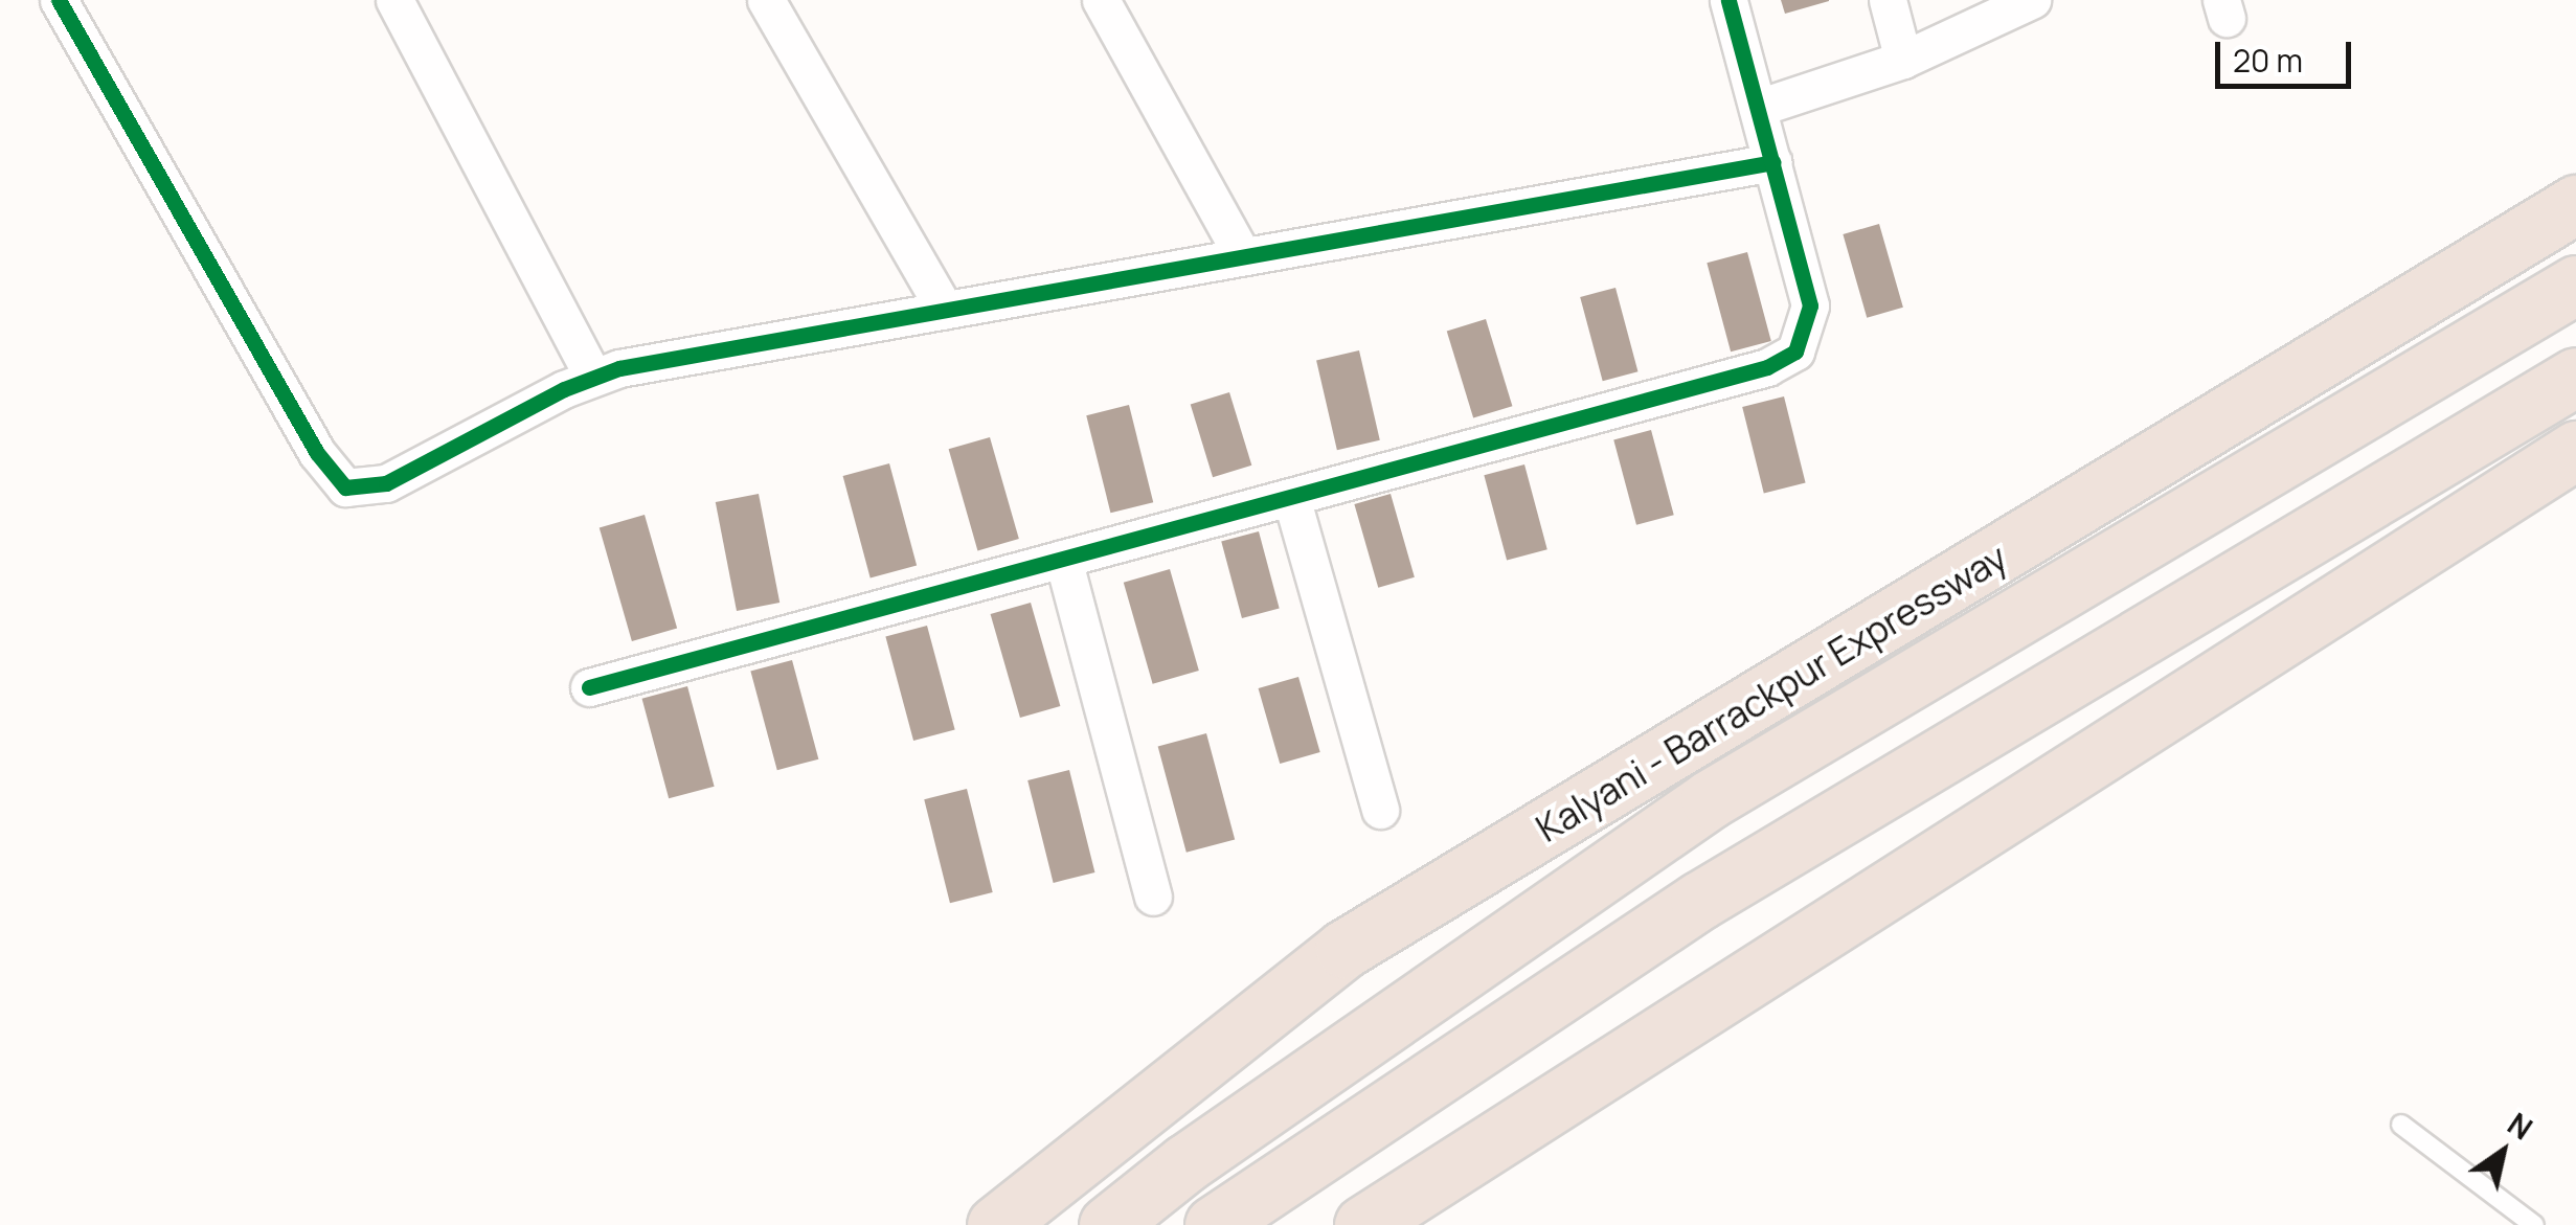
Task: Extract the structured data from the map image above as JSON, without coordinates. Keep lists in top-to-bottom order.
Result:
{
  "streets": {
    "highway": ["Kalyani - Barrackpur Expressway"]
  },
  "scale_bar": "20 m",
  "north": "top right"
}
